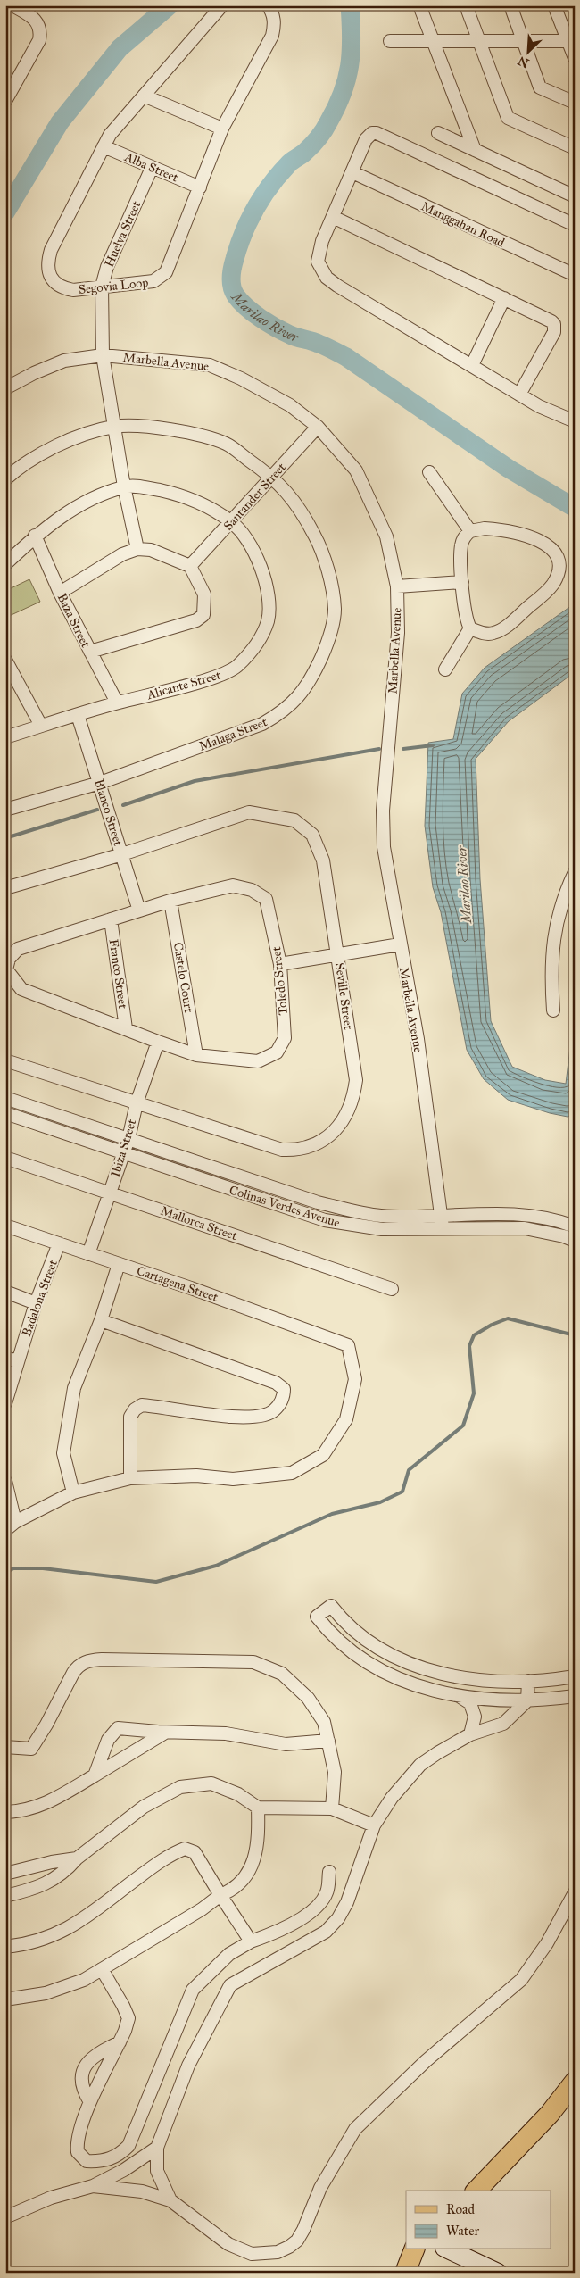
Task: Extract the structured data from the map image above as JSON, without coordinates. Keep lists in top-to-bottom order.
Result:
{
  "streets": {
    "street": [
      "Alba Street",
      "Manggahan Road",
      "Huelva Street",
      "Segovia Loop",
      "Marbella Avenue",
      "Santander Street",
      "Baza Street",
      "Alicante Street",
      "Malaga Street",
      "Blanco Street",
      "Franco Street",
      "Castelo Court",
      "Toledo Street",
      "Seville Street",
      "Ibiza Street",
      "Colinas Verdes Avenue",
      "Mallorca Street",
      "Cartagena Street",
      "Badalona Street"
    ]
  },
  "crossings": [
    ["Alba Street", "Huelva Street"],
    ["Alba Street", "Segovia Loop"],
    ["Huelva Street", "Segovia Loop"],
    ["Huelva Street", "Marbella Avenue"],
    ["Huelva Street", "Alicante Street"],
    ["Huelva Street", "Malaga Street"],
    ["Marbella Avenue", "Santander Street"],
    ["Marbella Avenue", "Colinas Verdes Avenue"],
    ["Santander Street", "Alicante Street"],
    ["Santander Street", "Malaga Street"],
    ["Baza Street", "Alicante Street"],
    ["Alicante Street", "Blanco Street"],
    ["Malaga Street", "Blanco Street"],
    ["Blanco Street", "Toledo Street"],
    ["Blanco Street", "Seville Street"],
    ["Franco Street", "Toledo Street"],
    ["Castelo Court", "Toledo Street"],
    ["Toledo Street", "Ibiza Street"],
    ["Seville Street", "Ibiza Street"],
    ["Ibiza Street", "Colinas Verdes Avenue"],
    ["Ibiza Street", "Mallorca Street"],
    ["Ibiza Street", "Cartagena Street"],
    ["Cartagena Street", "Badalona Street"]
  ],
  "water": ["Marilao River"],
  "legend": ["Road", "Water"],
  "north": "bottom left"
}
